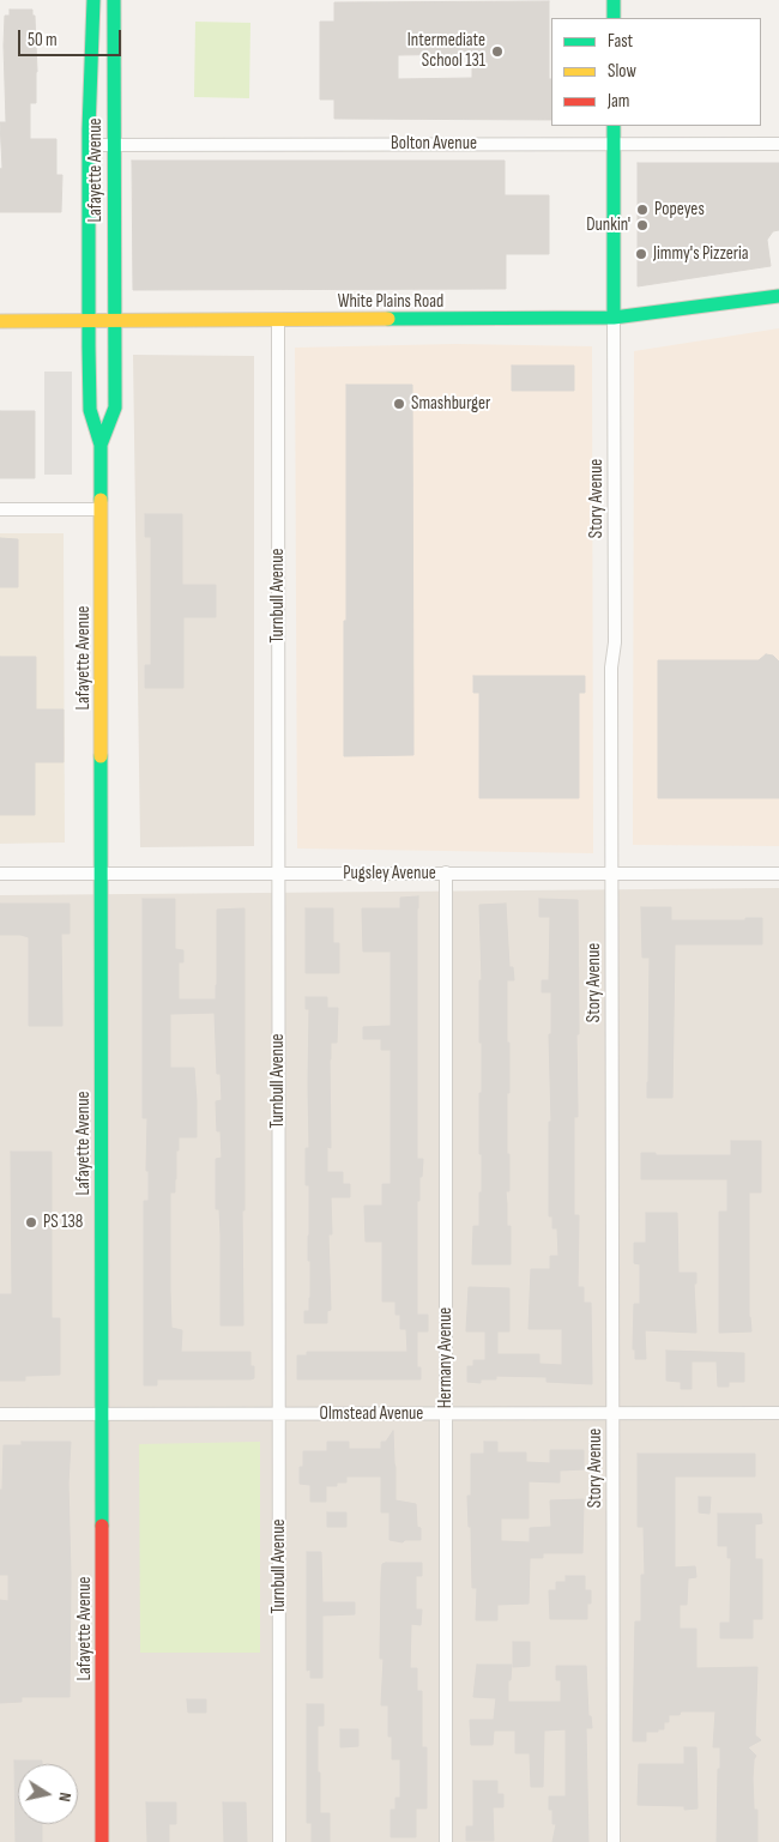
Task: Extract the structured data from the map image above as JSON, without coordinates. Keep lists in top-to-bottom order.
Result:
{
  "streets": {
    "street": [
      "Bolton Avenue",
      "Lafayette Avenue",
      "White Plains Road",
      "Story Avenue",
      "Turnbull Avenue",
      "Pugsley Avenue",
      "Hermany Avenue",
      "Olmstead Avenue"
    ]
  },
  "crossings": [
    ["Bolton Avenue", "Lafayette Avenue"],
    ["Bolton Avenue", "Story Avenue"],
    ["Lafayette Avenue", "White Plains Road"],
    ["Lafayette Avenue", "Pugsley Avenue"],
    ["Lafayette Avenue", "Olmstead Avenue"],
    ["White Plains Road", "Story Avenue"],
    ["White Plains Road", "Turnbull Avenue"],
    ["Story Avenue", "Pugsley Avenue"],
    ["Story Avenue", "Olmstead Avenue"],
    ["Turnbull Avenue", "Pugsley Avenue"],
    ["Turnbull Avenue", "Olmstead Avenue"],
    ["Pugsley Avenue", "Hermany Avenue"],
    ["Hermany Avenue", "Olmstead Avenue"]
  ],
  "places": [
    "Intermediate School 131",
    "Popeyes",
    "Dunkin'",
    "Jimmy's Pizzeria",
    "Smashburger",
    "PS 138"
  ],
  "legend": ["Fast", "Slow", "Jam"],
  "scale_bar": "50 m",
  "north": "right"
}
